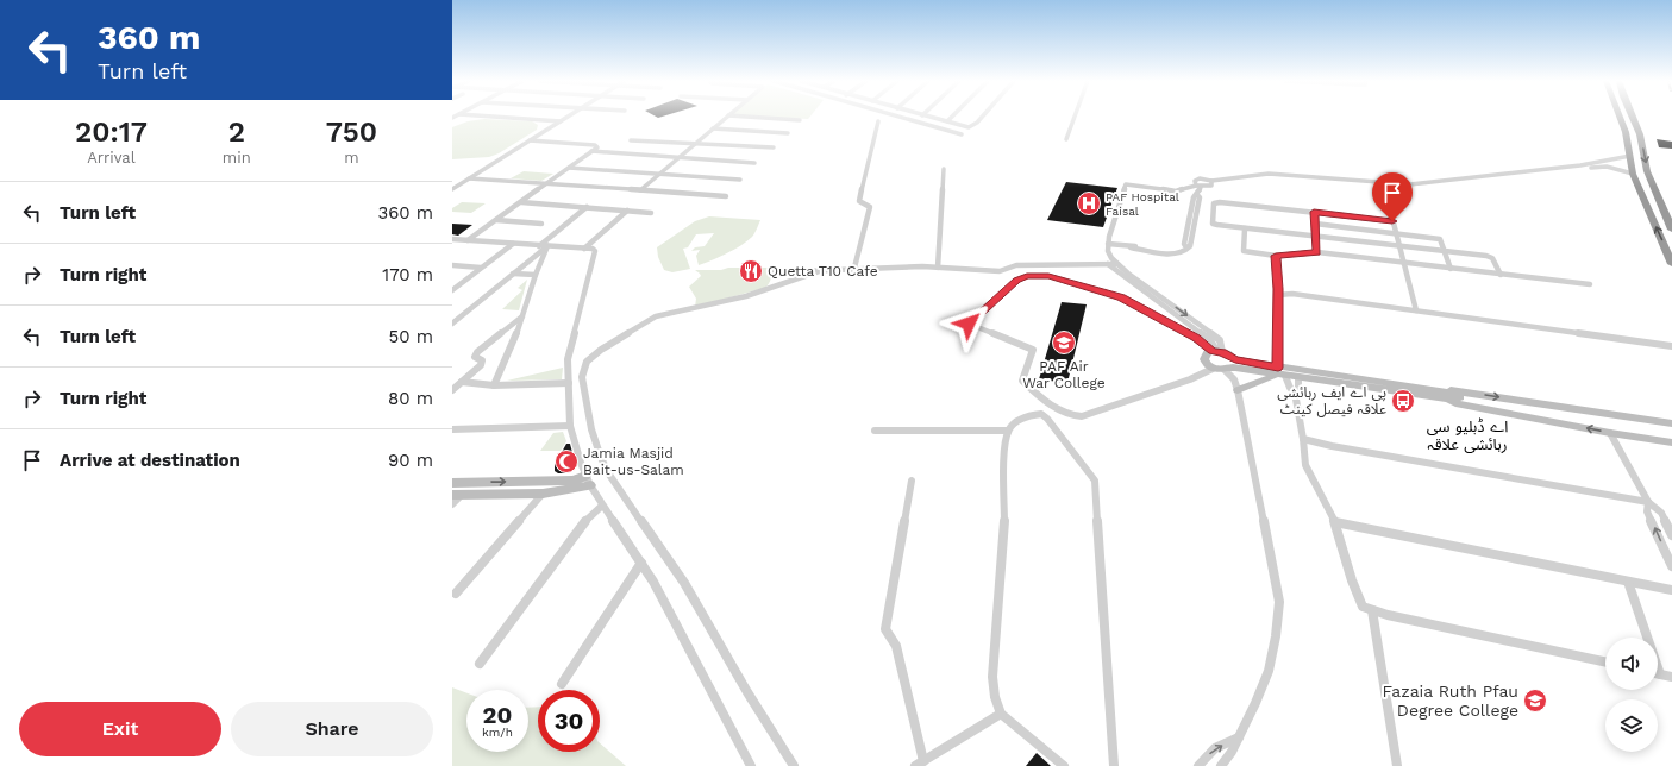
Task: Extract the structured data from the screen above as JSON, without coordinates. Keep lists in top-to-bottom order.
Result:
{
  "districts": ["اے ڈبلیو سی رہائشی علاقہ"],
  "places": {
    "hospital": ["PAF Hospital Faisal"],
    "restaurant": ["Quetta T10 Cafe"],
    "school or university": ["PAF Air War College", "Fazaia Ruth Pfau Degree College"],
    "bus stop": ["پی اے ایف رہائشی علاقہ فیصل کینٹ"],
    "mosque": ["Jamia Masjid Bait-us-Salam"]
  },
  "page": {
    "turn": ["360 m", "Turn left"],
    "eta": [
      "20:17",
      "Arrival",
      "2",
      "min",
      "750",
      "m"
    ],
    "list": [
      {
        "name": "Turn left",
        "value": "360 m"
      },
      {
        "name": "Turn right",
        "value": "170 m"
      },
      {
        "name": "Turn left",
        "value": "50 m"
      },
      {
        "name": "Turn right",
        "value": "80 m"
      },
      {
        "name": "Arrive at destination",
        "value": "90 m"
      }
    ],
    "speed": "20 km/h",
    "limit": "30",
    "buttons": ["Exit", "Share"]
  }
}
